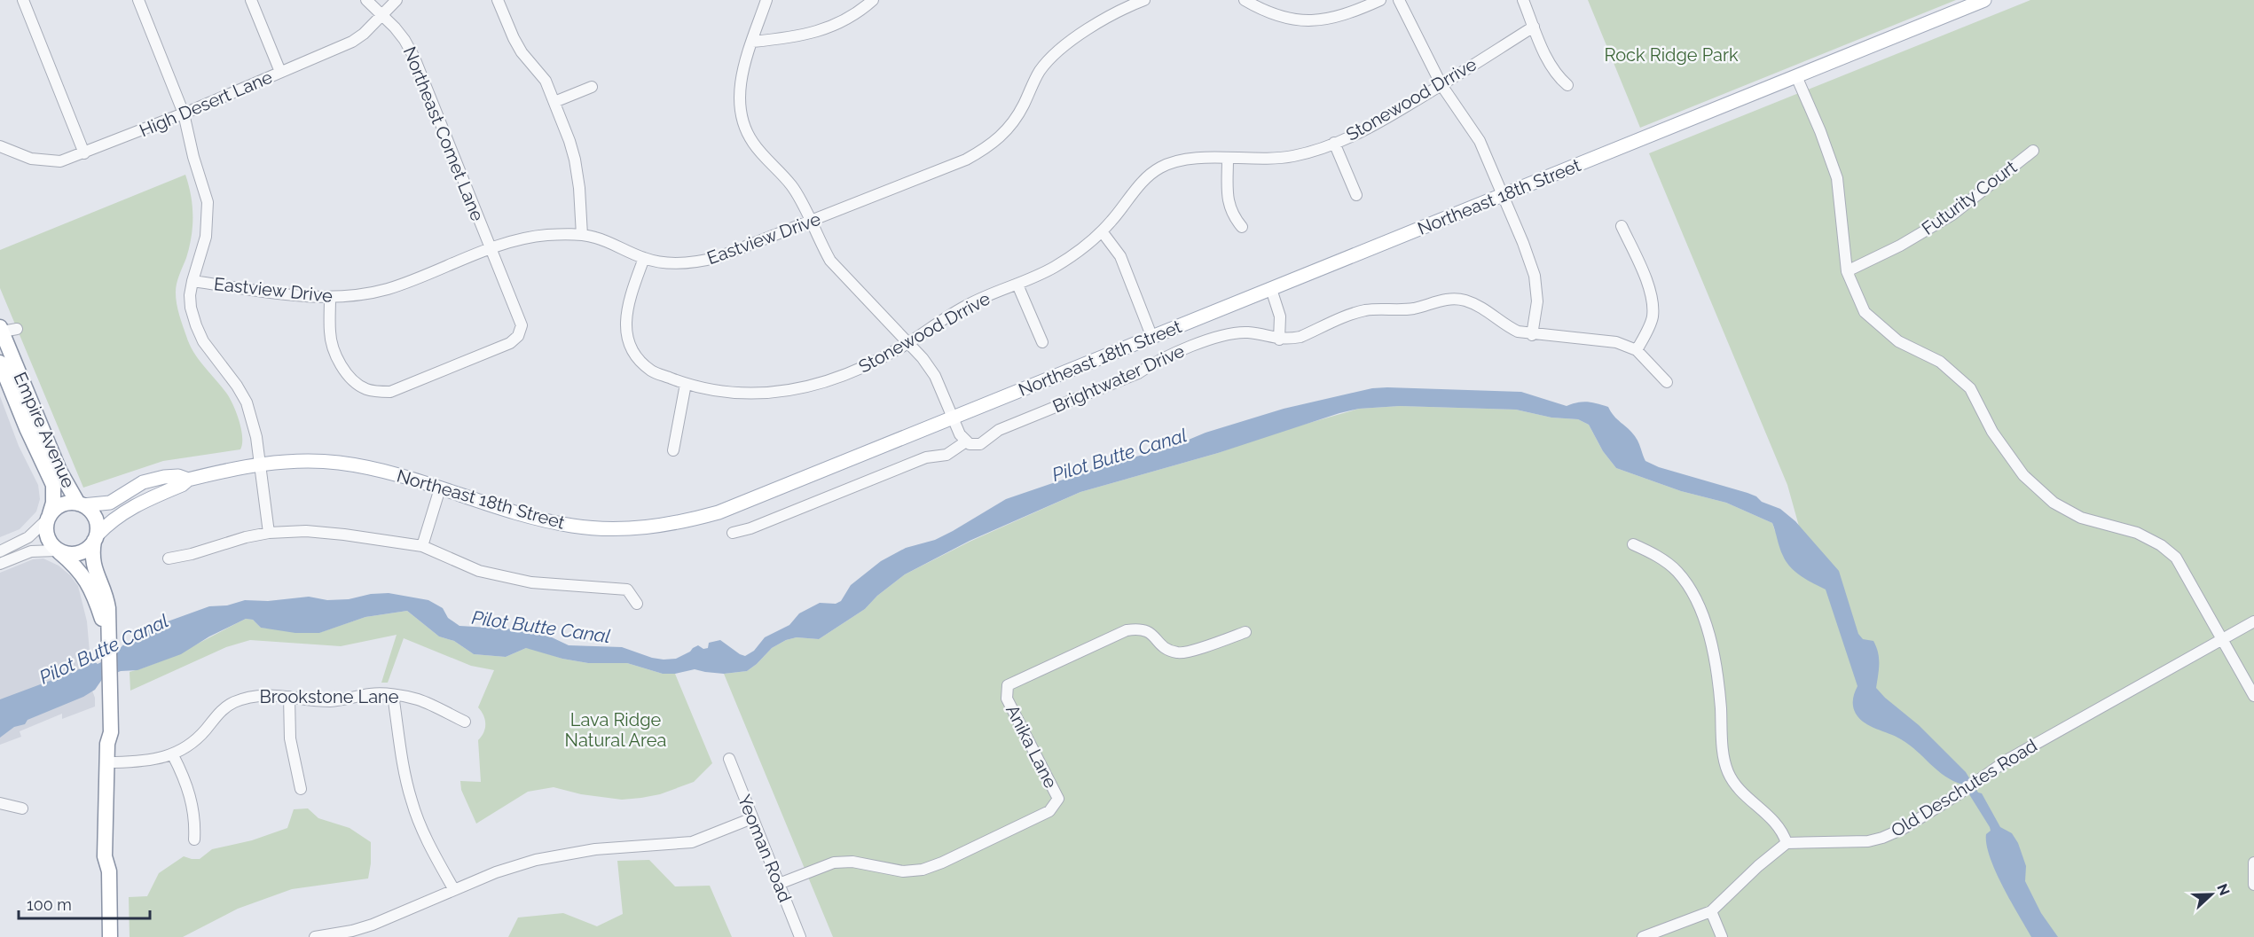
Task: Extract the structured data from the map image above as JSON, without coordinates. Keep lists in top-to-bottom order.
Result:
{
  "streets": {
    "highway": ["Empire Avenue"],
    "main road": ["Northeast 18th Street"],
    "street": [
      "Stonewood Drrive",
      "High Desert Lane",
      "Northeast Comet Lane",
      "Futurity Court",
      "Eastview Drive",
      "Brightwater Drive",
      "Brookstone Lane",
      "Anika Lane",
      "Old Deschutes Road",
      "Yeoman Road"
    ]
  },
  "crossings": [
    ["Stonewood Drrive", "Eastview Drive"],
    ["High Desert Lane", "Northeast Comet Lane"],
    ["Northeast Comet Lane", "Eastview Drive"],
    ["Northeast 18th Street", "Empire Avenue"],
    ["Anika Lane", "Yeoman Road"]
  ],
  "water": ["Pilot Butte Canal"],
  "parks": ["Rock Ridge Park", "Lava Ridge Natural Area"],
  "scale_bar": "100 m",
  "north": "right"
}
